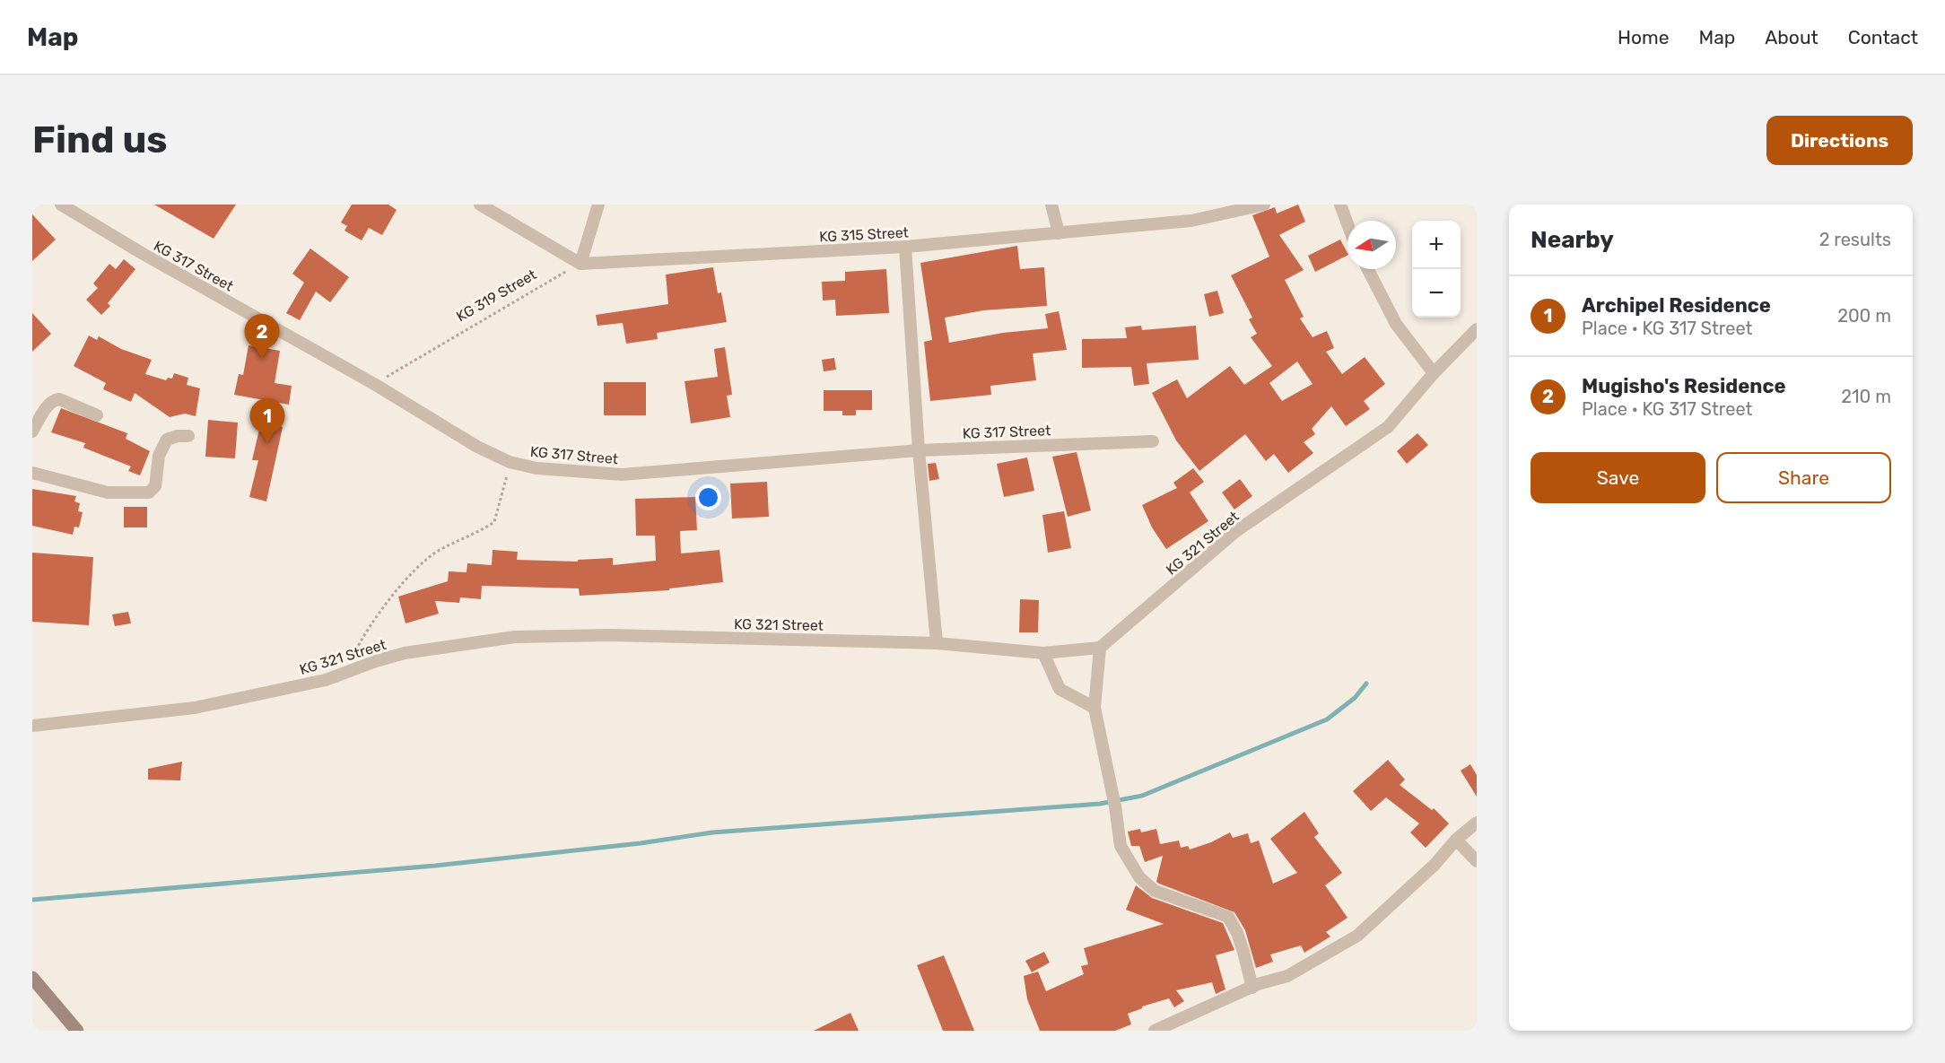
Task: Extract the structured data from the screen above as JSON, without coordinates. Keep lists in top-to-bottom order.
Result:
{
  "streets": {
    "street": ["KG 315 Street", "KG 317 Street", "KG 321 Street"],
    "path": ["KG 319 Street"]
  },
  "crossings": [
    ["KG 315 Street", "KG 319 Street"],
    ["KG 317 Street", "KG 319 Street"]
  ],
  "north": "left",
  "page": {
    "header": "Map",
    "nav": [
      "Home",
      "Map",
      "About",
      "Contact"
    ],
    "buttons": [
      "Directions",
      ["Save", "Share"]
    ],
    "title": "Find us",
    "heading": ["Nearby", "2 results"],
    "map_buttons": ["+", "−"],
    "list": [
      {
        "mark": "1",
        "name": "Archipel Residence",
        "note": "Place · KG 317 Street",
        "value": "200 m"
      },
      {
        "mark": "2",
        "name": "Mugisho's Residence",
        "note": "Place · KG 317 Street",
        "value": "210 m"
      }
    ],
    "pins": ["2", "1"]
  }
}
